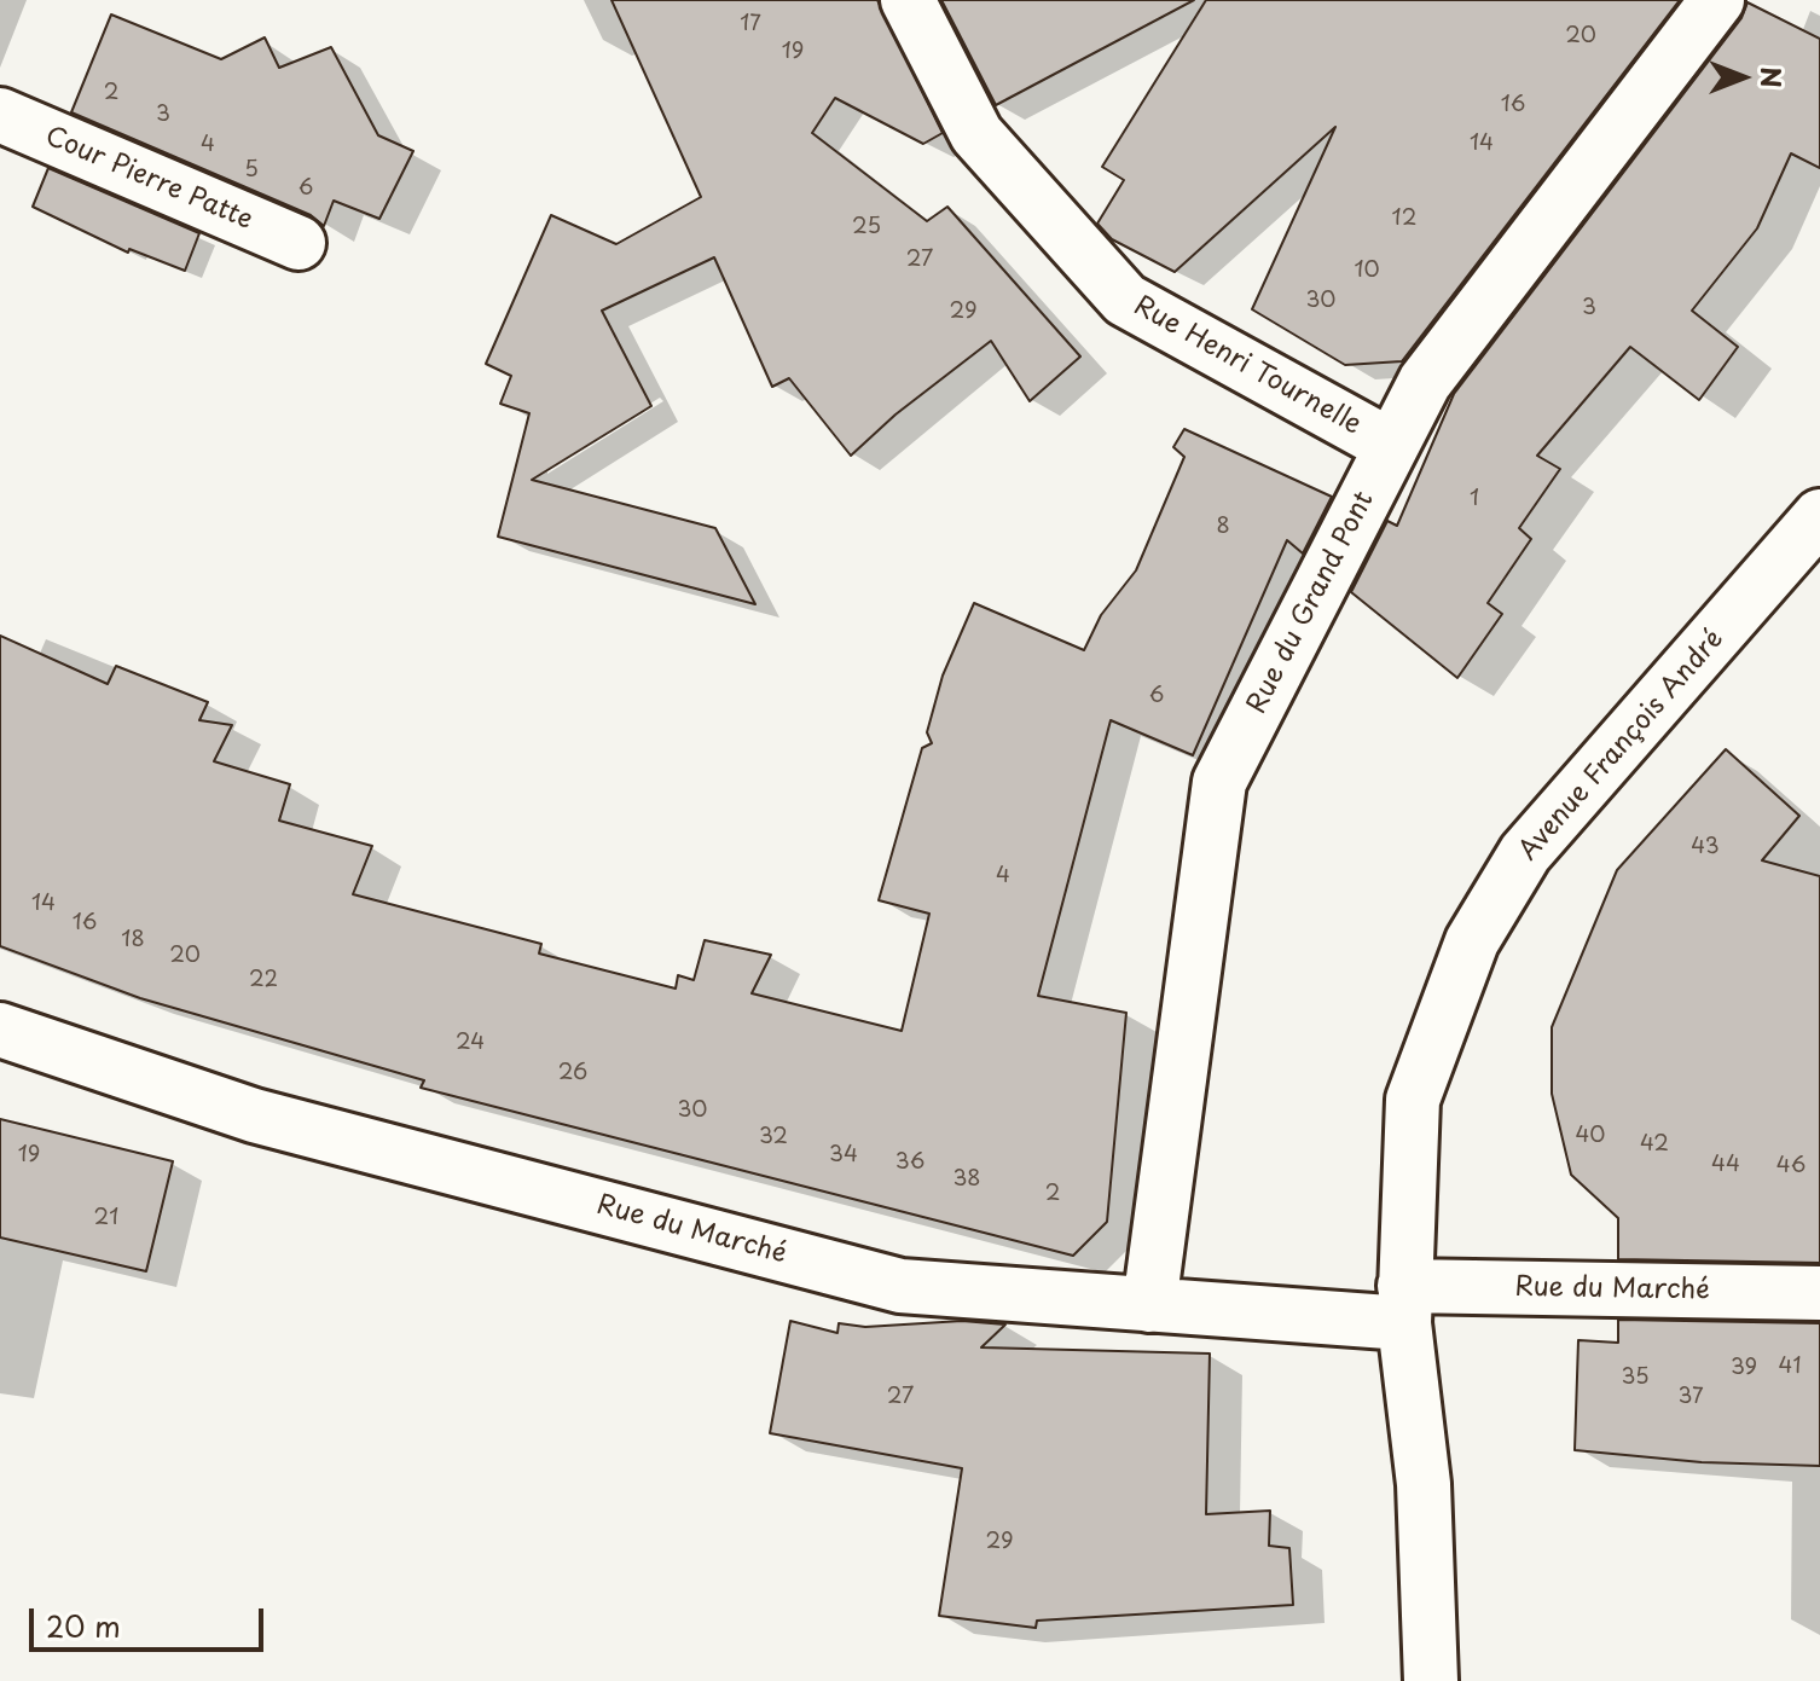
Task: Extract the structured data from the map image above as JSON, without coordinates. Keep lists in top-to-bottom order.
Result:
{
  "streets": {
    "street": [
      "Cour Pierre Patte",
      "Rue Henri Tournelle",
      "Rue du Grand Pont",
      "Avenue François André",
      "Rue du Marché"
    ]
  },
  "crossings": [
    ["Rue Henri Tournelle", "Rue du Grand Pont"],
    ["Rue du Grand Pont", "Rue du Marché"],
    ["Avenue François André", "Rue du Marché"]
  ],
  "house_numbers": [
    "17",
    "20",
    "19",
    "2",
    "16",
    "3",
    "14",
    "4",
    "5",
    "6",
    "12",
    "25",
    "27",
    "10",
    "30",
    "3",
    "29",
    "1",
    "8",
    "6",
    "43",
    "4",
    "14",
    "16",
    "18",
    "20",
    "22",
    "24",
    "26",
    "30",
    "40",
    "32",
    "42",
    "19",
    "34",
    "36",
    "44",
    "46",
    "38",
    "2",
    "21",
    "41",
    "39",
    "35",
    "27",
    "37",
    "29"
  ],
  "scale_bar": "20 m",
  "north": "right"
}
